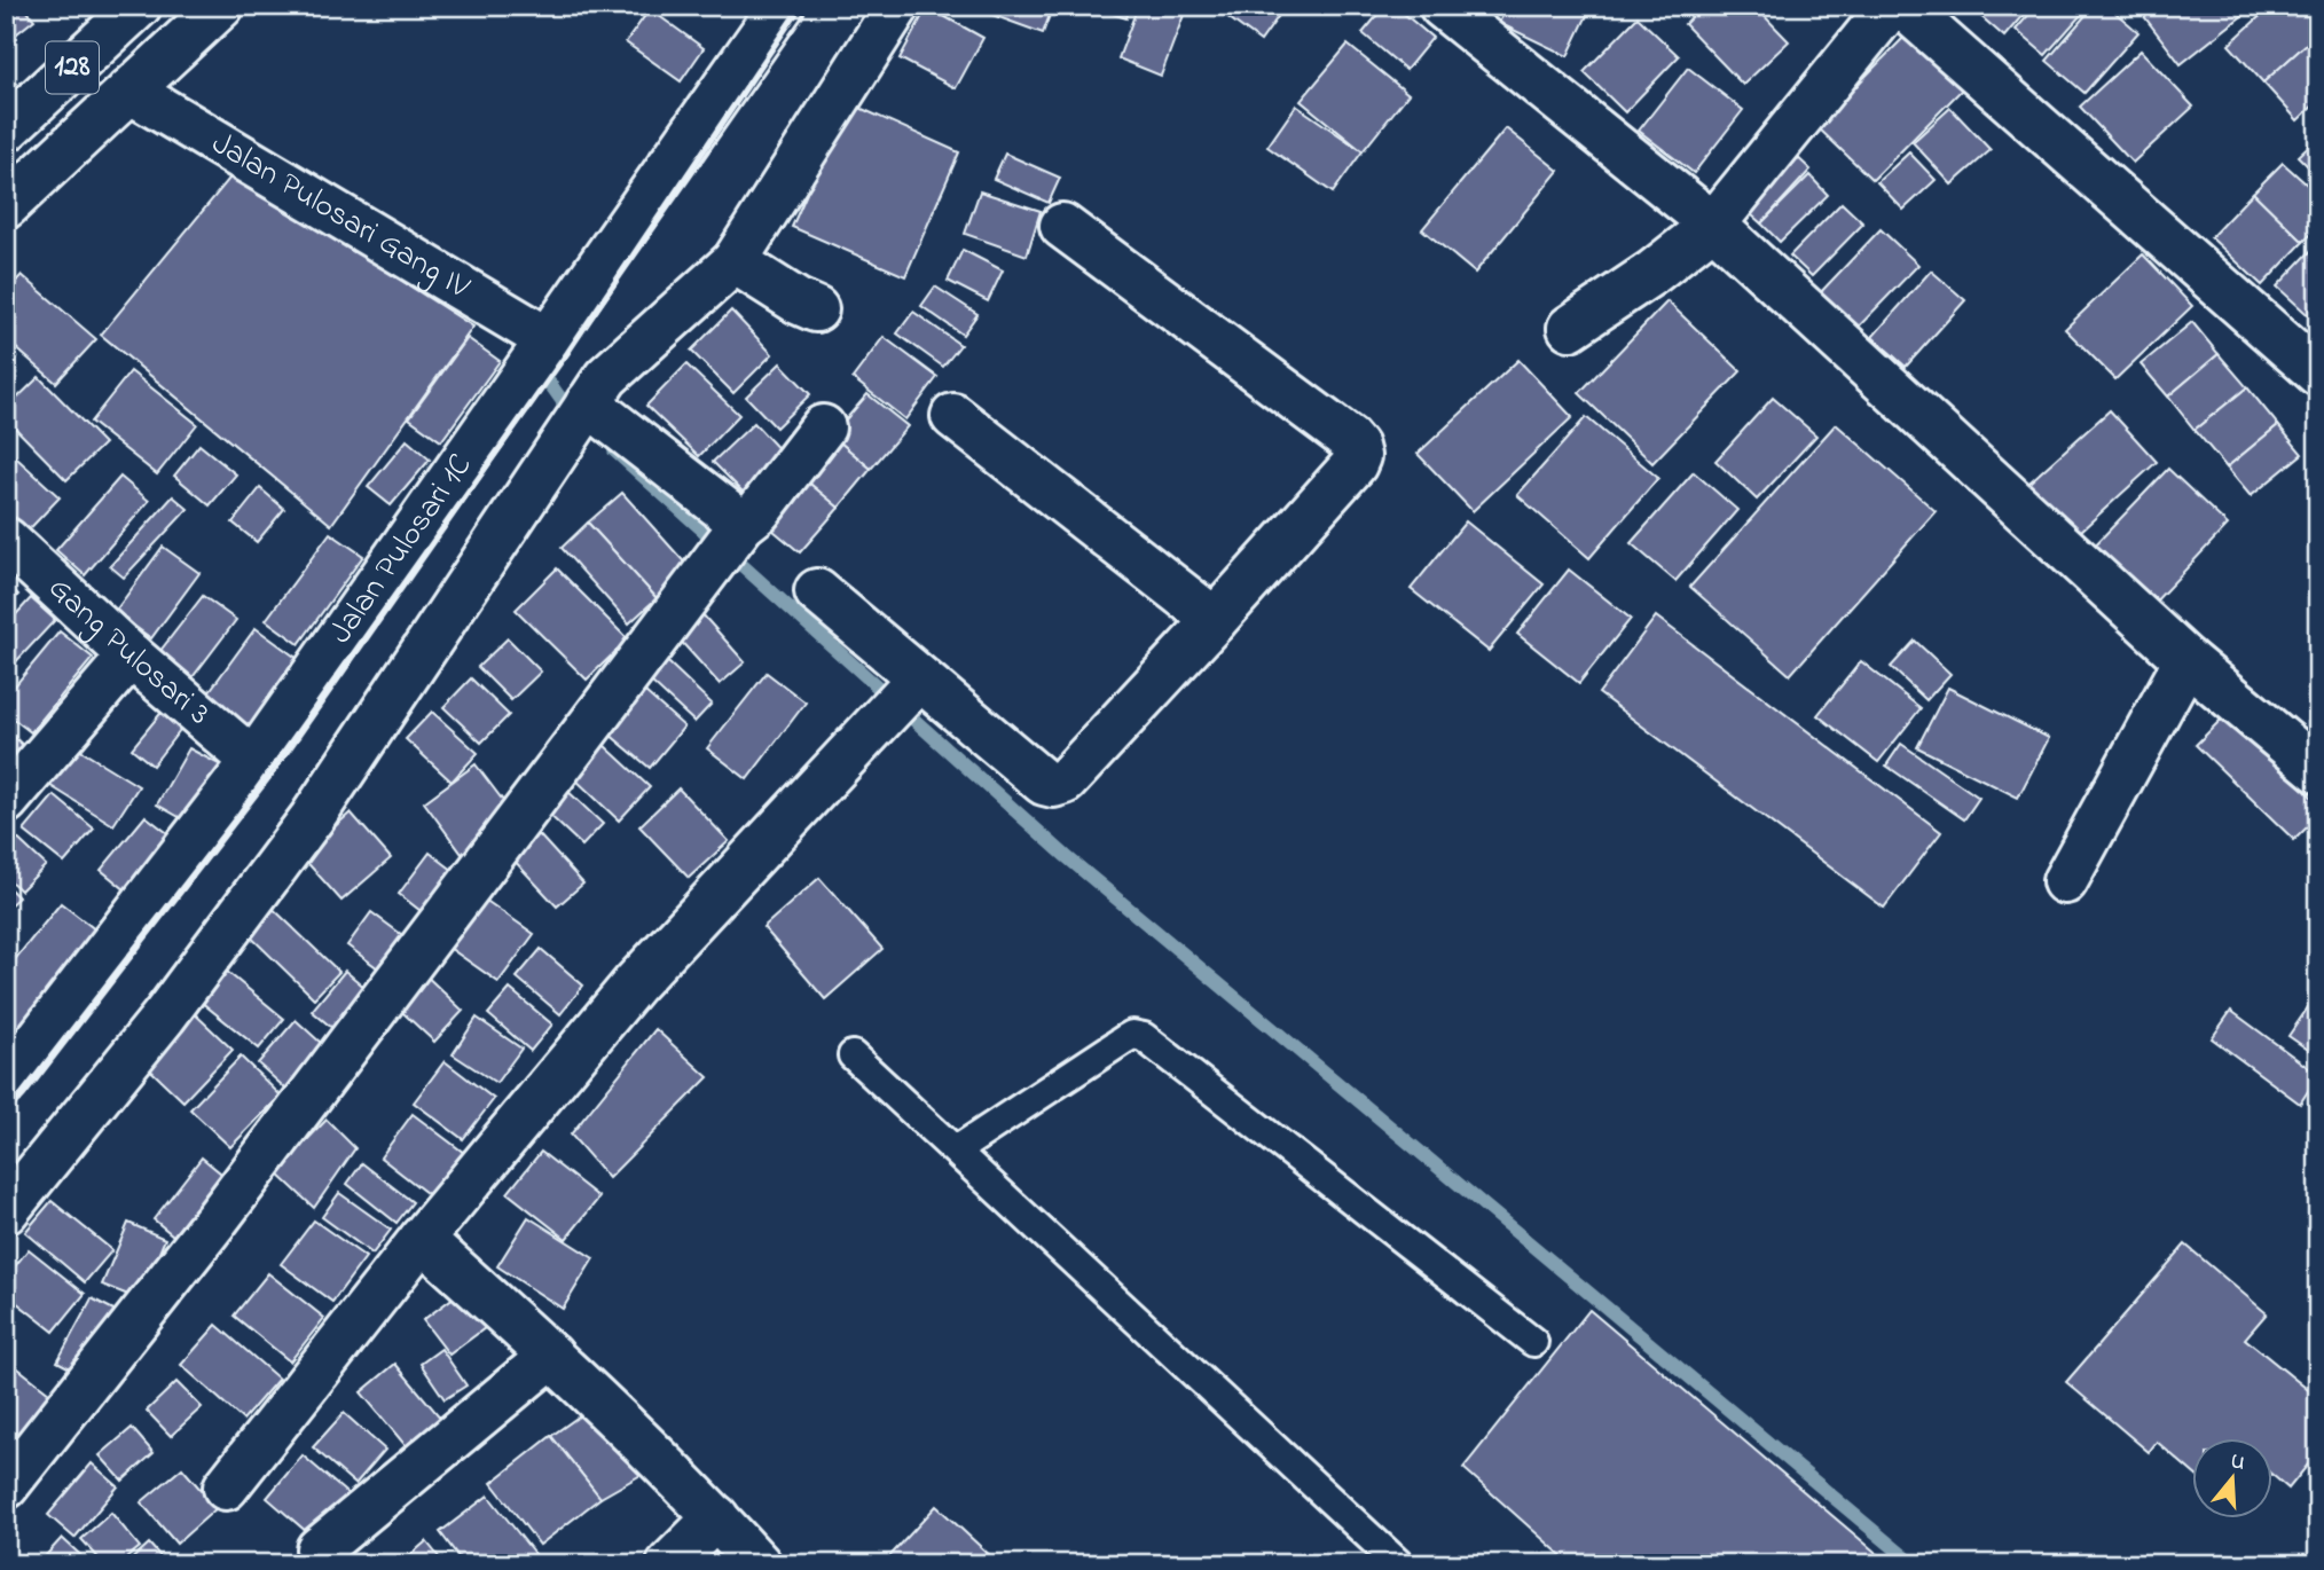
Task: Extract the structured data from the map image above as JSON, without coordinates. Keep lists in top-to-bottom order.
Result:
{
  "streets": {
    "street": [
      "128",
      "Jalan Pulosari Gang IV",
      "Jalan Pulosari 1C",
      "Gang Pulosari 3"
    ]
  },
  "crossings": [
    ["128", "Jalan Pulosari Gang IV"],
    ["Jalan Pulosari Gang IV", "Jalan Pulosari 1C"],
    ["Jalan Pulosari 1C", "Gang Pulosari 3"]
  ],
  "north": "top"
}
